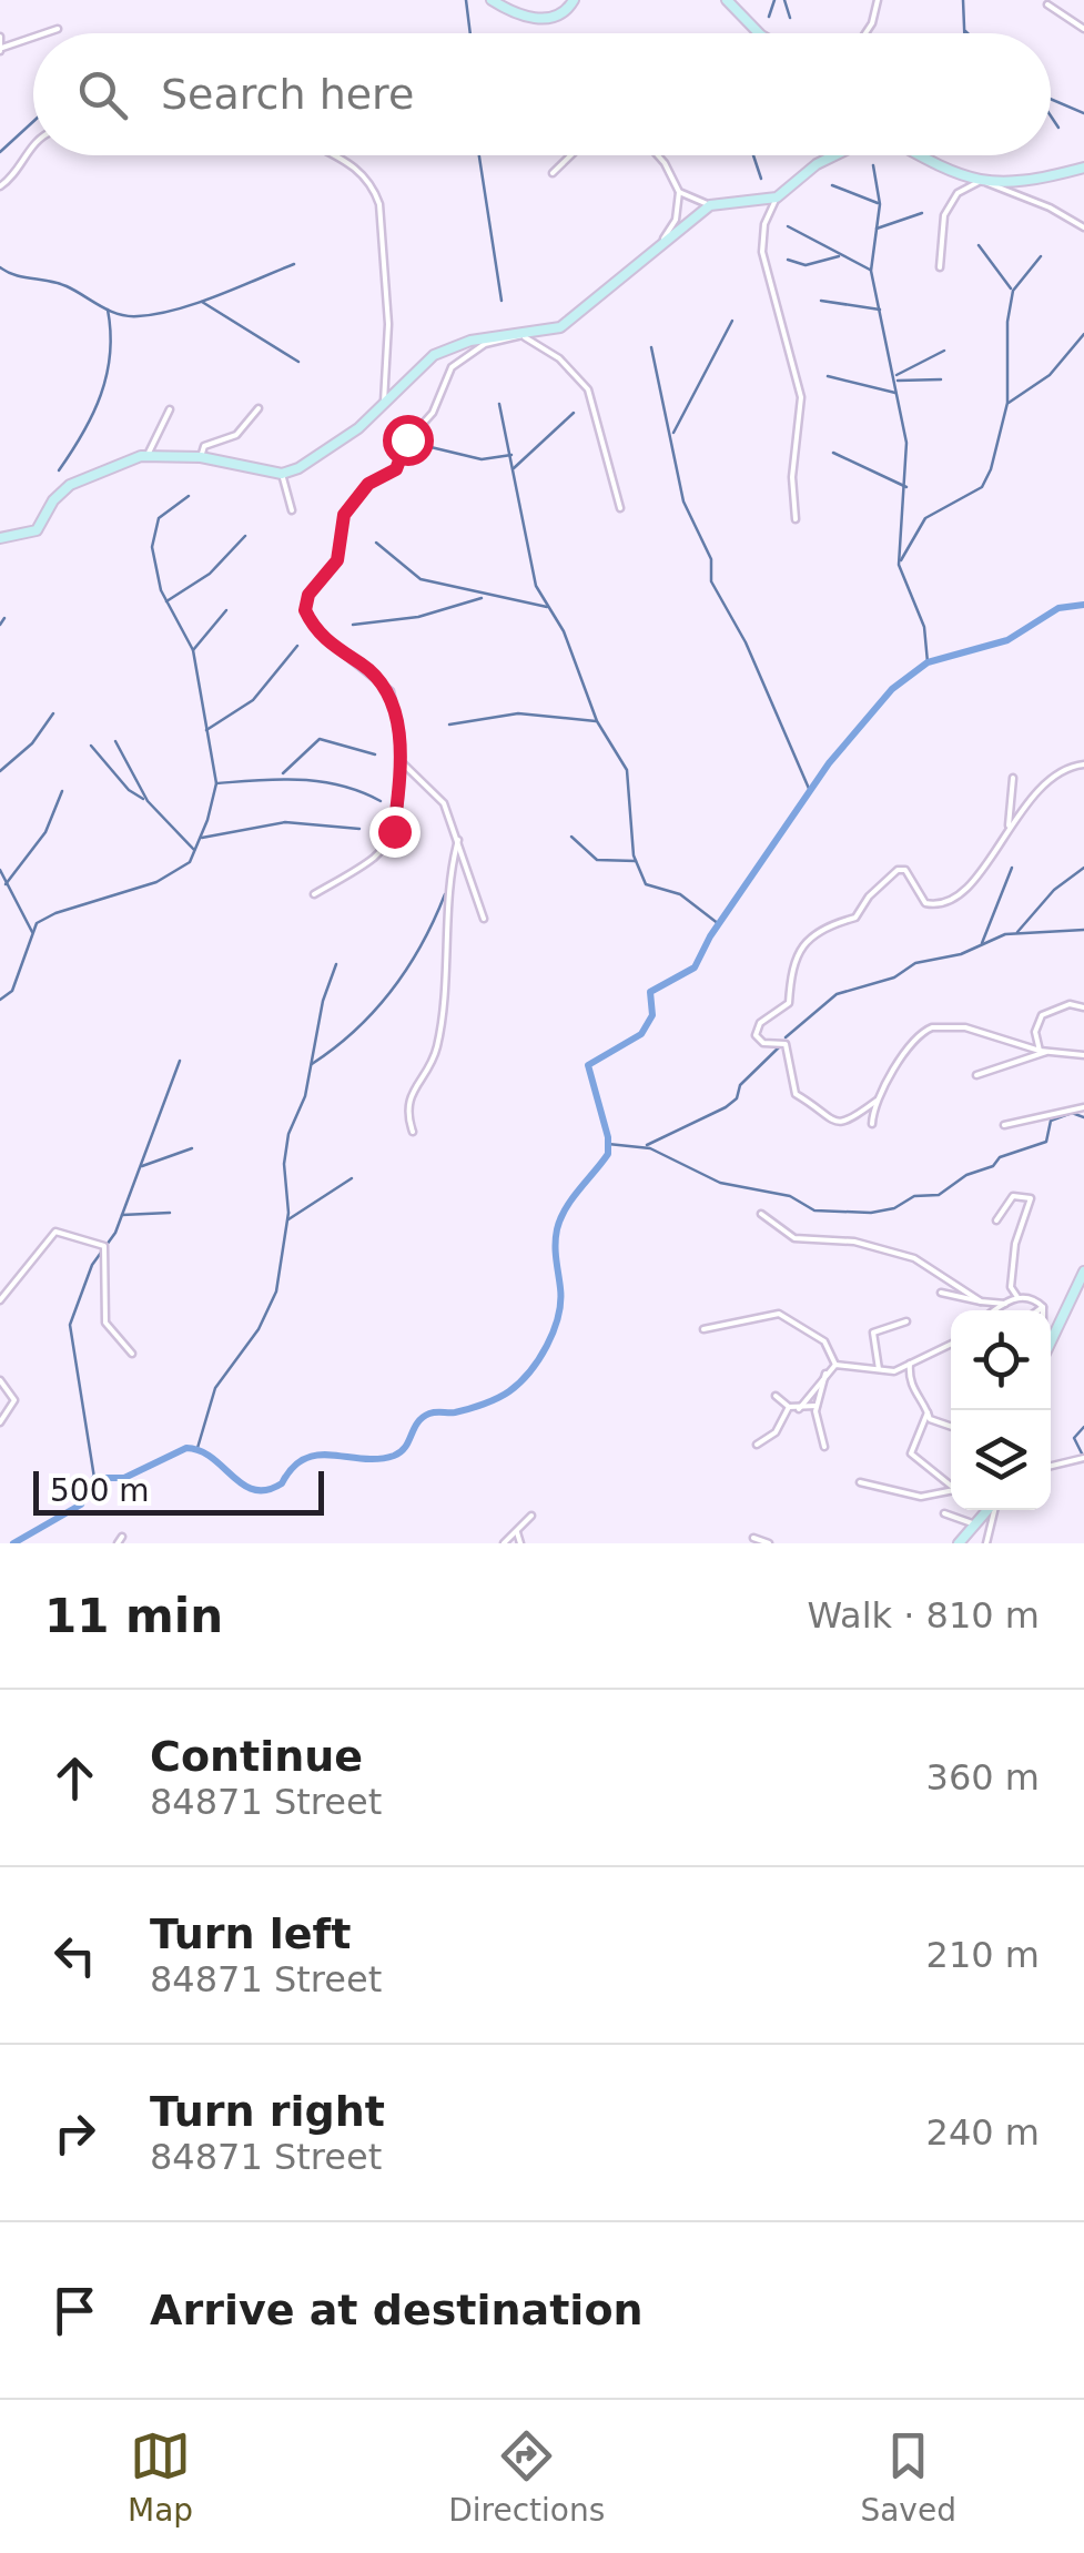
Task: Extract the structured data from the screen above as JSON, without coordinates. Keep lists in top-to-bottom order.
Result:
{
  "scale_bar": "500 m",
  "page": {
    "search": "Search here",
    "scale": "500 m",
    "heading": ["11 min", "Walk · 810 m"],
    "list": [
      ["Continue", "84871 Street", "360 m"],
      ["Turn left", "84871 Street", "210 m"],
      ["Turn right", "84871 Street", "240 m"],
      "Arrive at destination"
    ],
    "nav": ["Map", "Directions", "Saved"]
  }
}
